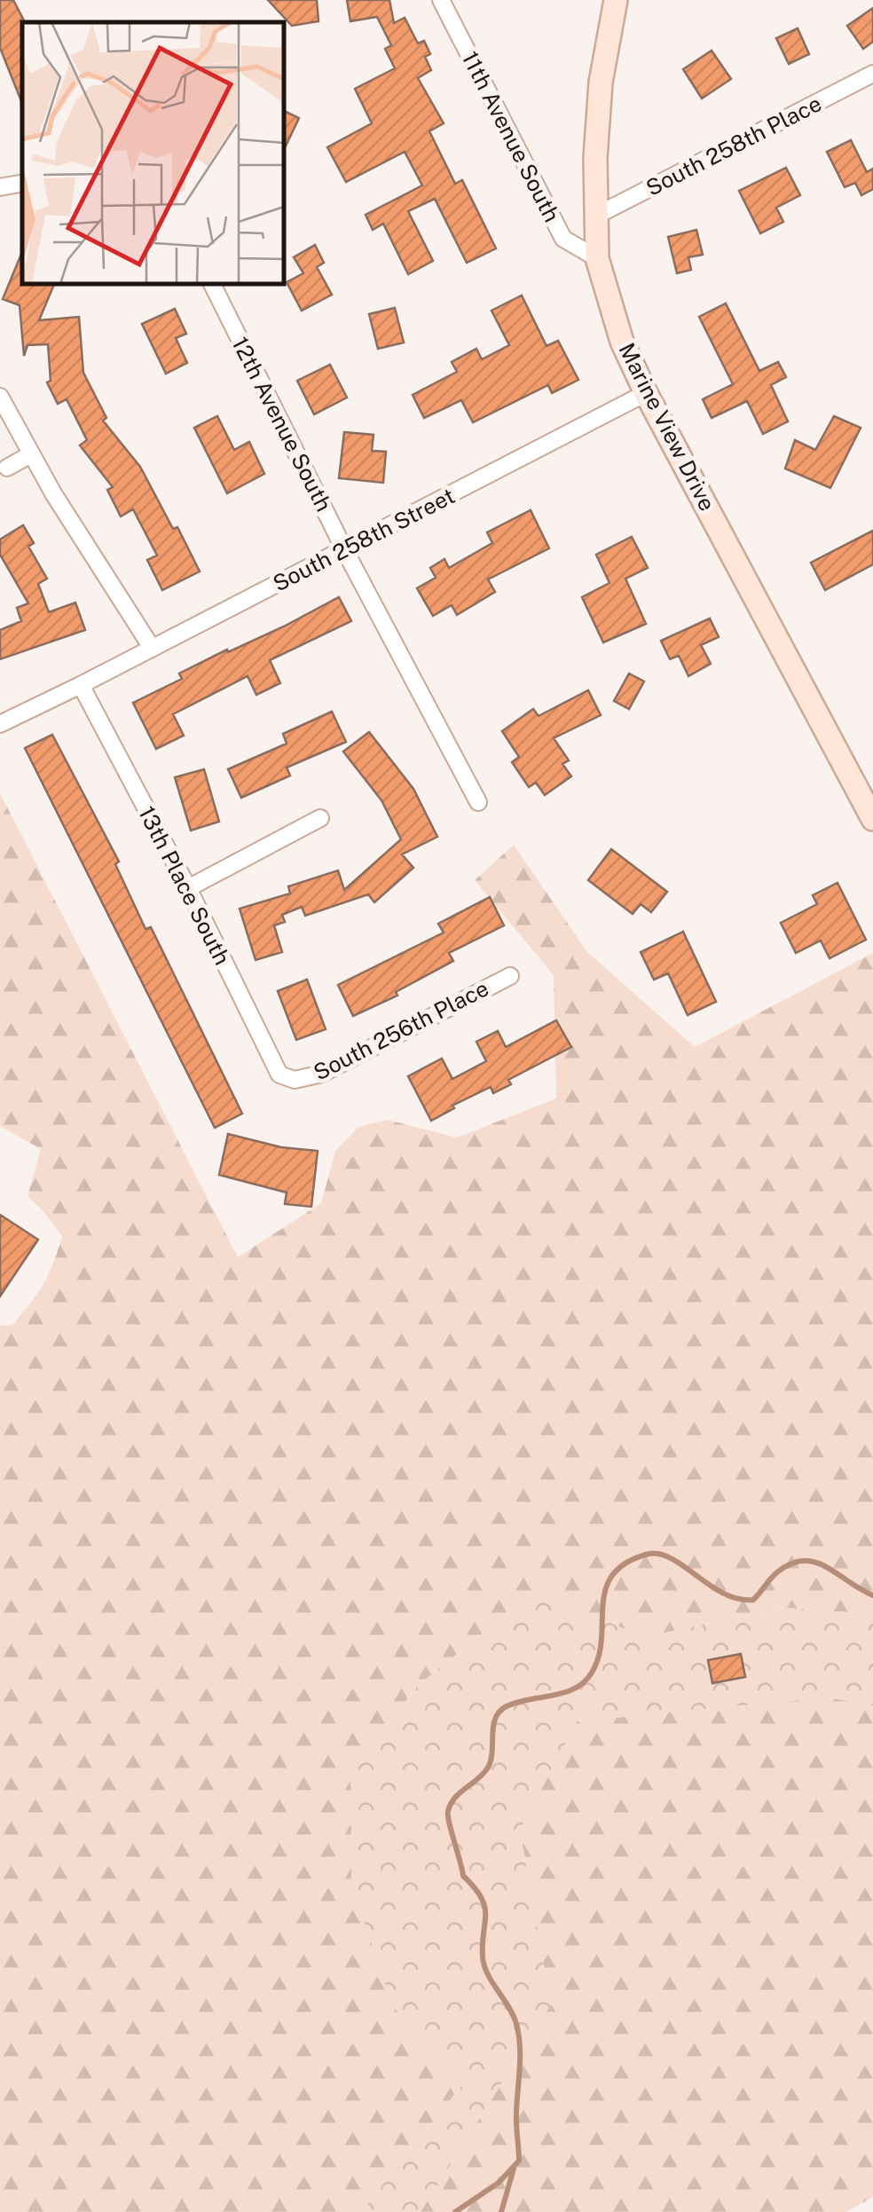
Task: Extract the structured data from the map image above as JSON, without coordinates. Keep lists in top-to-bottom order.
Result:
{
  "streets": {
    "main road": ["Marine View Drive"],
    "street": [
      "11th Avenue South",
      "South 258th Place",
      "12th Avenue South",
      "South 258th Street",
      "13th Place South",
      "South 256th Place"
    ]
  },
  "crossings": [
    ["11th Avenue South", "Marine View Drive"],
    ["South 258th Place", "Marine View Drive"],
    ["12th Avenue South", "South 258th Street"],
    ["Marine View Drive", "South 258th Street"],
    ["South 258th Street", "13th Place South"],
    ["13th Place South", "South 256th Place"]
  ]
}
